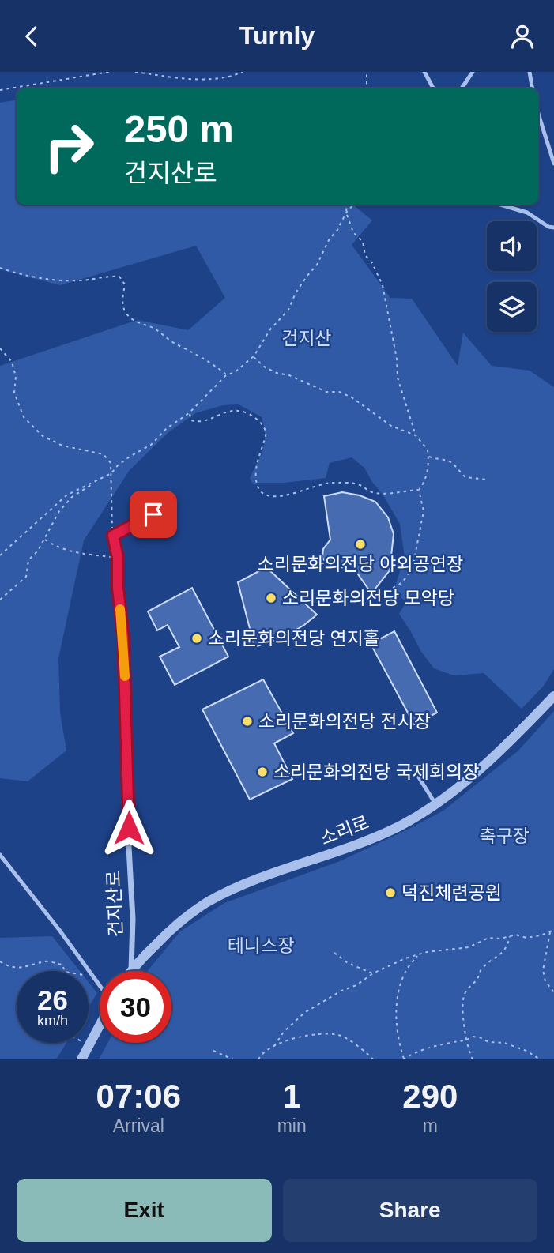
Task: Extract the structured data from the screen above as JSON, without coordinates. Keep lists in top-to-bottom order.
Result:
{
  "streets": {
    "street": ["소리로", "건지산로"]
  },
  "crossings": [
    ["소리로", "건지산로"]
  ],
  "parks": ["건지산", "축구장", "테니스장"],
  "places": [
    "소리문화의전당 야외공연장",
    "소리문화의전당 모악당",
    "소리문화의전당 연지홀",
    "소리문화의전당 전시장",
    "소리문화의전당 국제회의장",
    "덕진체련공원"
  ],
  "page": {
    "header": "Turnly",
    "turn": ["250 m", "건지산로"],
    "speed": "26 km/h",
    "limit": "30",
    "eta": [
      "07:06",
      "Arrival",
      "1",
      "min",
      "290",
      "m"
    ],
    "buttons": ["Exit", "Share"]
  }
}
